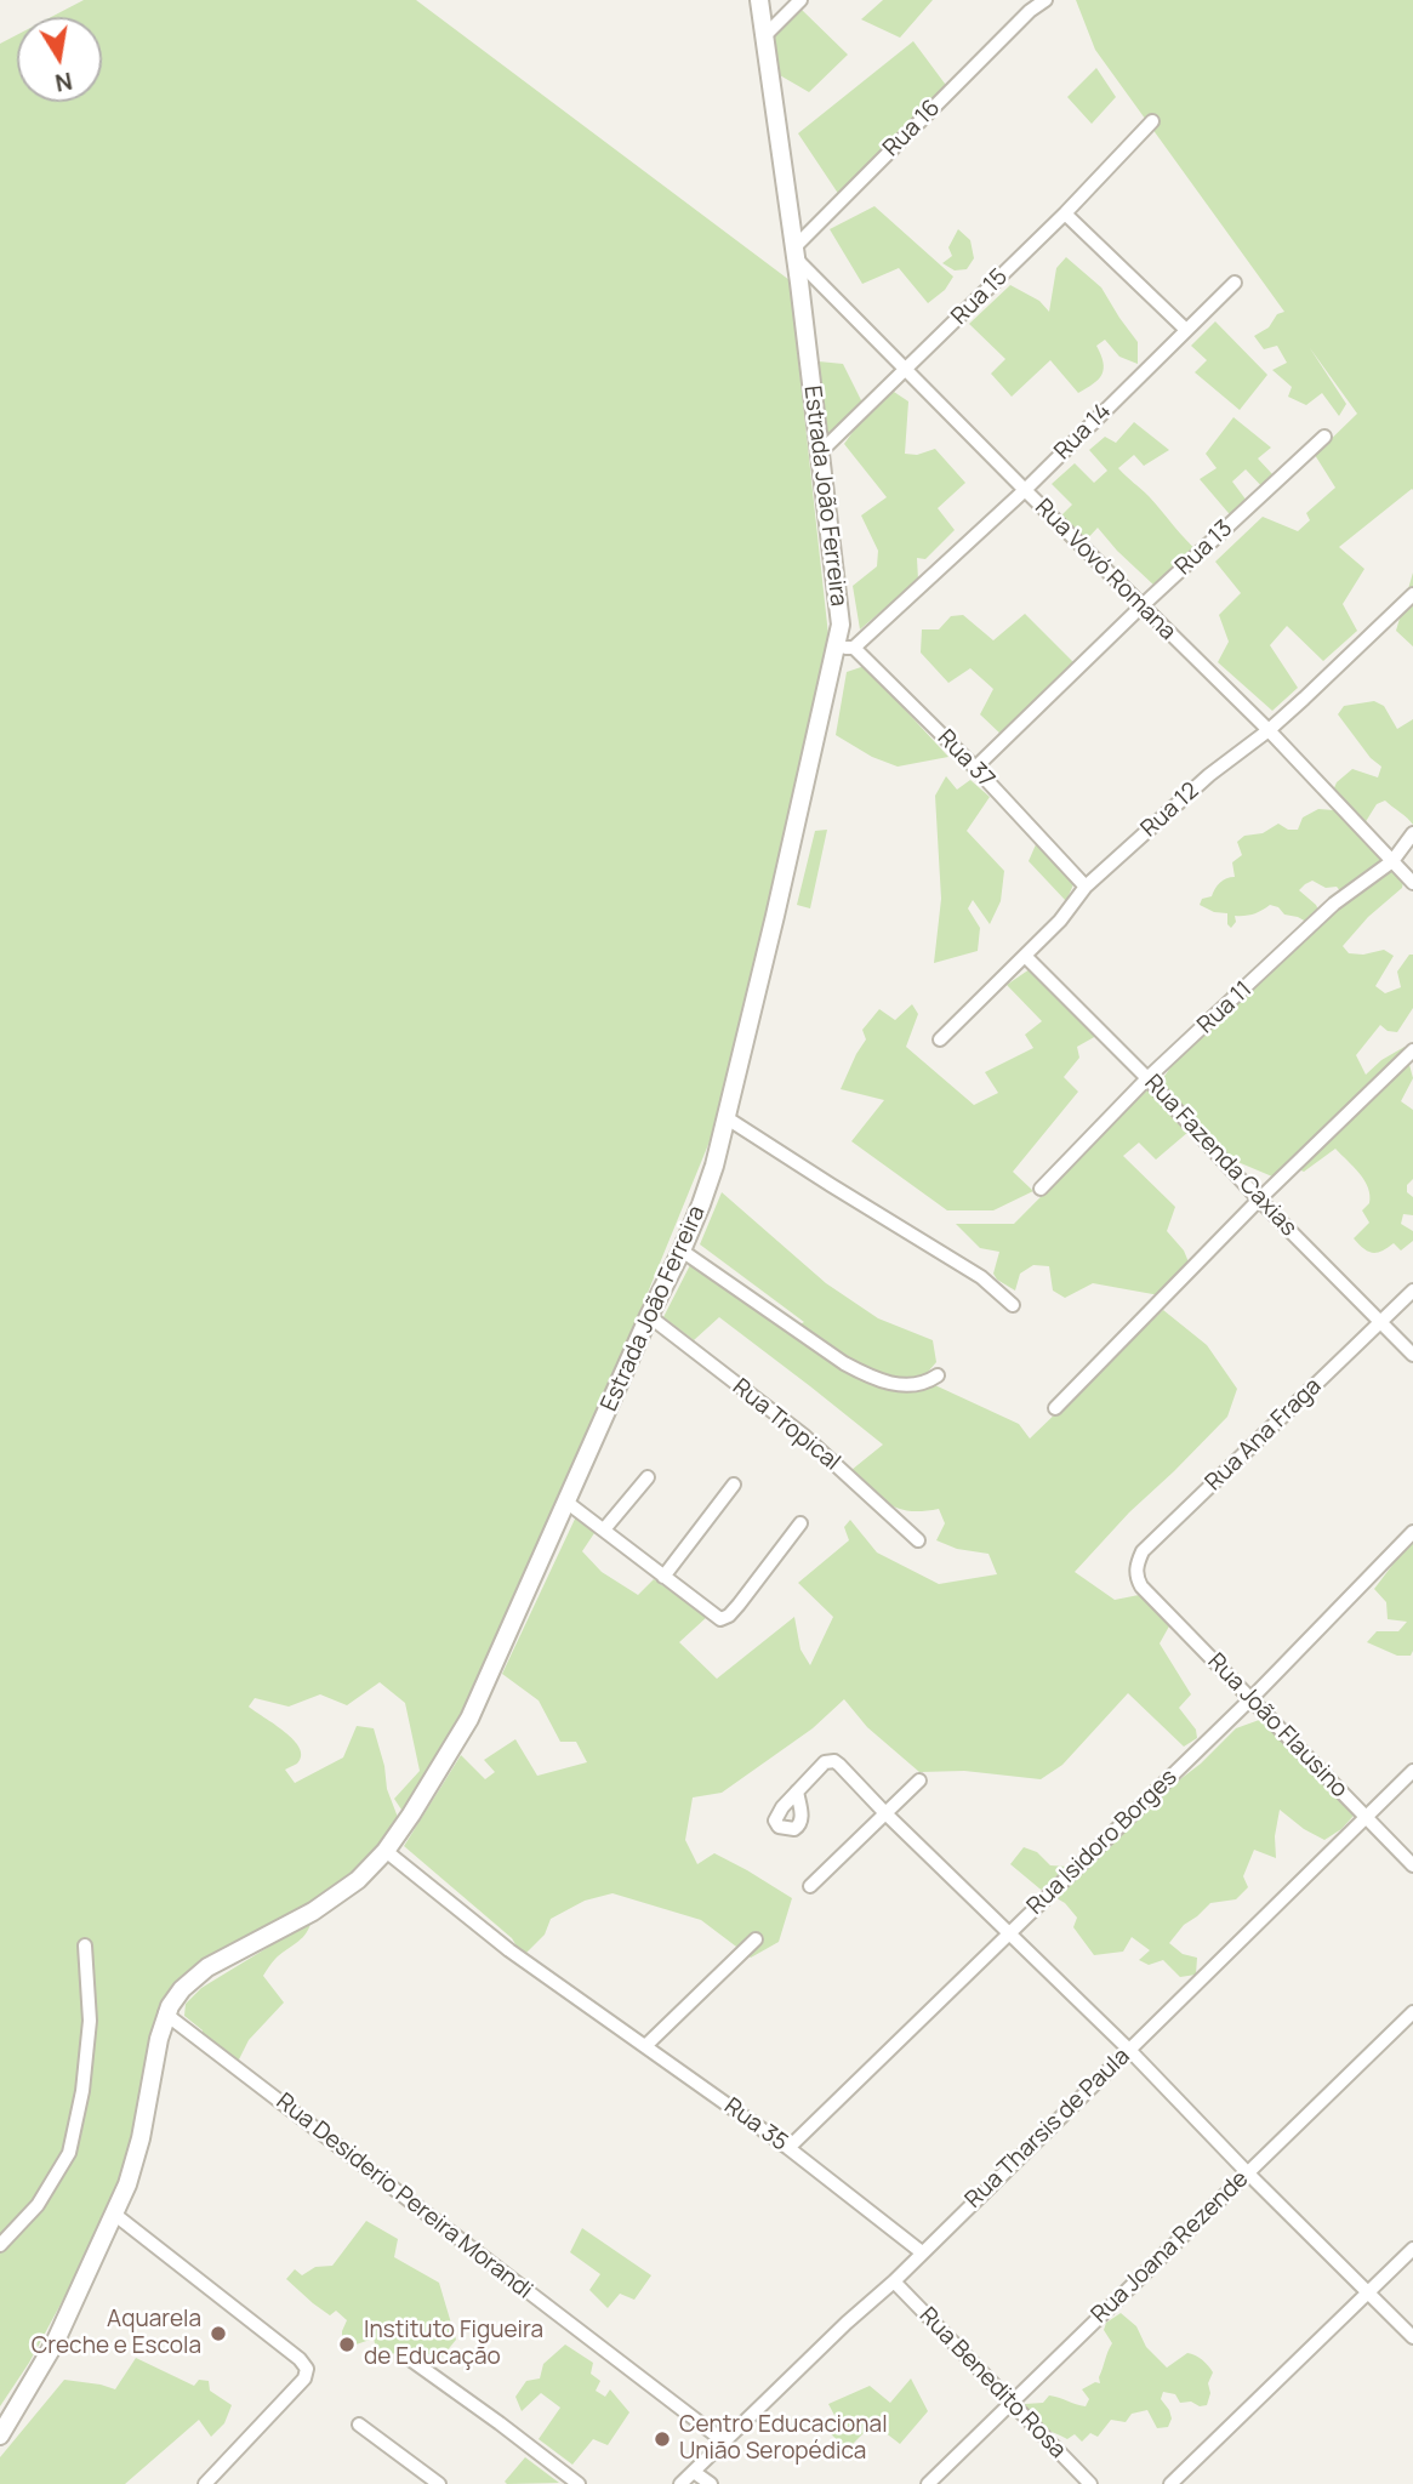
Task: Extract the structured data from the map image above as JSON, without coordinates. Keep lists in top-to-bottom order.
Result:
{
  "streets": {
    "street": [
      "Rua 16",
      "Rua 15",
      "Rua 14",
      "Estrada João Ferreira",
      "Rua 13",
      "Rua Vovó Romana",
      "Rua 37",
      "Rua 12",
      "Rua 11",
      "Rua Fazenda Caxias",
      "Rua Tropical",
      "Rua Ana Fraga",
      "Rua João Flausino",
      "Rua Isidoro Borges",
      "Rua 35",
      "Rua Tharsis de Paula",
      "Rua Desiderio Pereira Morandi",
      "Rua Joana Rezende",
      "Rua Benedito Rosa"
    ]
  },
  "crossings": [
    ["Rua 16", "Estrada João Ferreira"],
    ["Rua 16", "Rua Vovó Romana"],
    ["Rua 15", "Estrada João Ferreira"],
    ["Rua 15", "Rua Vovó Romana"],
    ["Rua 14", "Estrada João Ferreira"],
    ["Rua 14", "Rua Vovó Romana"],
    ["Rua 14", "Rua 37"],
    ["Estrada João Ferreira", "Rua Vovó Romana"],
    ["Estrada João Ferreira", "Rua 37"],
    ["Estrada João Ferreira", "Rua Tropical"],
    ["Estrada João Ferreira", "Rua 35"],
    ["Estrada João Ferreira", "Rua Desiderio Pereira Morandi"],
    ["Rua 13", "Rua Vovó Romana"],
    ["Rua 13", "Rua 37"],
    ["Rua Vovó Romana", "Rua 12"],
    ["Rua Vovó Romana", "Rua 11"],
    ["Rua 37", "Rua 12"],
    ["Rua 12", "Rua Fazenda Caxias"],
    ["Rua 11", "Rua Fazenda Caxias"],
    ["Rua Fazenda Caxias", "Rua Ana Fraga"],
    ["Rua Ana Fraga", "Rua João Flausino"],
    ["Rua João Flausino", "Rua Isidoro Borges"],
    ["Rua João Flausino", "Rua Tharsis de Paula"],
    ["Rua Isidoro Borges", "Rua 35"],
    ["Rua 35", "Rua Tharsis de Paula"],
    ["Rua Tharsis de Paula", "Rua Desiderio Pereira Morandi"],
    ["Rua Tharsis de Paula", "Rua Benedito Rosa"],
    ["Rua Joana Rezende", "Rua Benedito Rosa"]
  ],
  "places": ["Aquarela Creche e Escola", "Instituto Figueira de Educação", "Centro Educacional União Seropédica"],
  "north": "bottom"
}
